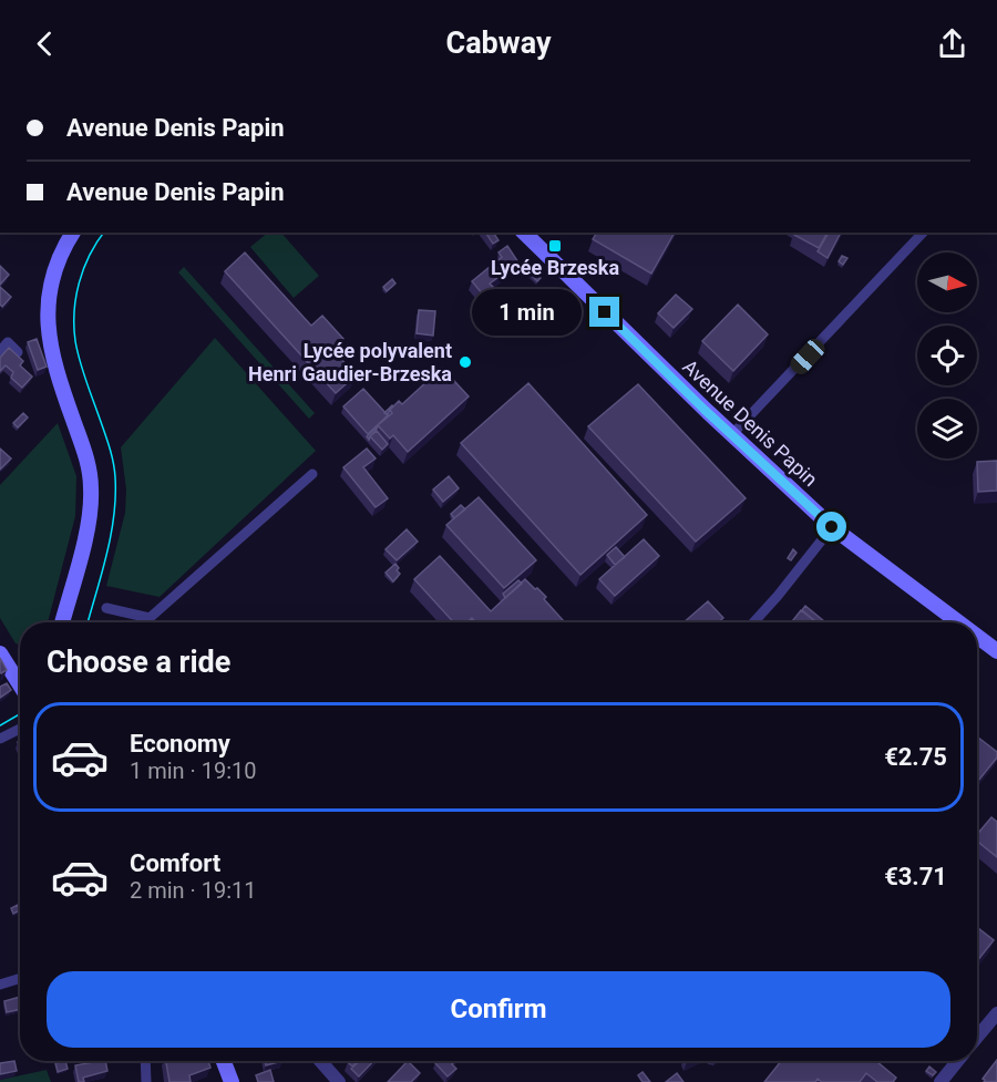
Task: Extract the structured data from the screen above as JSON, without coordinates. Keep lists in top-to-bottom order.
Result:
{
  "streets": {
    "main road": ["Avenue Denis Papin"]
  },
  "places": {
    "transit": ["Lycée Brzeska"],
    "other": ["Lycée polyvalent Henri Gaudier-Brzeska"]
  },
  "north": "right",
  "page": {
    "header": "Cabway",
    "banner": ["Avenue Denis Papin", "Avenue Denis Papin"],
    "bubble": "1 min",
    "heading": "Choose a ride",
    "list": [
      {
        "name": "Economy",
        "note": "1 min · 19:10",
        "value": "€2.75"
      },
      {
        "name": "Comfort",
        "note": "2 min · 19:11",
        "value": "€3.71"
      }
    ],
    "buttons": "Confirm"
  }
}
